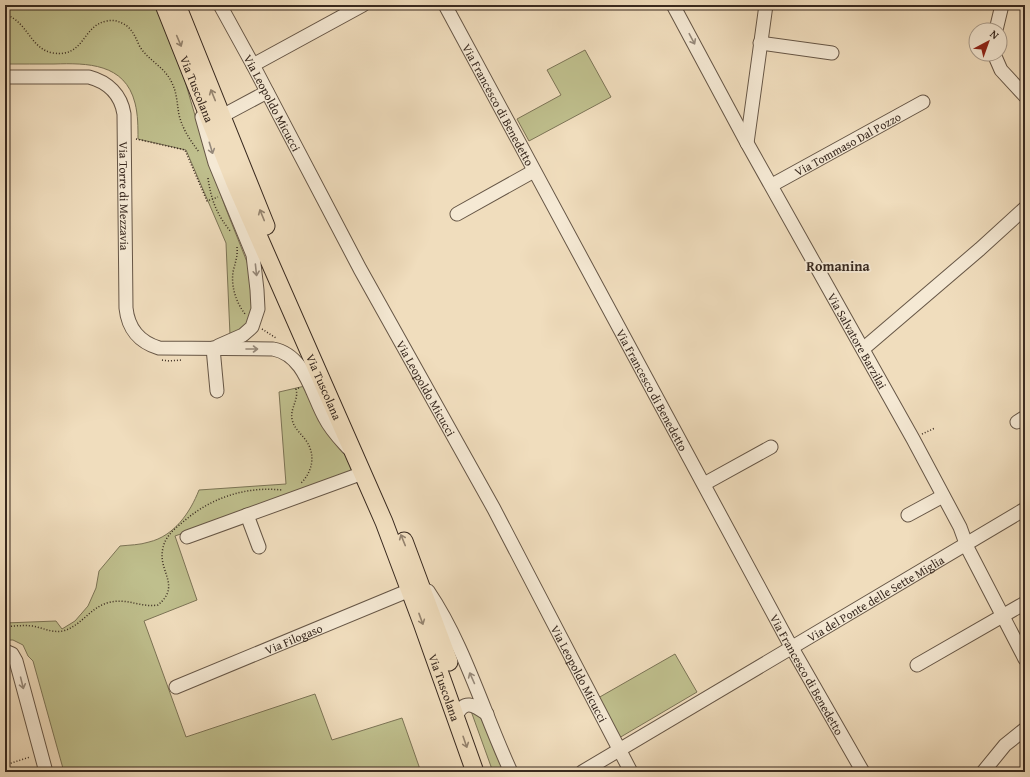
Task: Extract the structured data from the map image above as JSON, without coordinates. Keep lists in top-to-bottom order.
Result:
{
  "streets": {
    "main road": ["Via Tuscolana"],
    "street": [
      "Via Leopoldo Micucci",
      "Via Francesco di Benedetto",
      "Via Tommaso Dal Pozzo",
      "Via Torre di Mezzavia",
      "Via Salvatore Barzilai",
      "Via del Ponte delle Sette Miglia",
      "Via Filogaso"
    ]
  },
  "crossings": [
    ["Via Tuscolana", "Via Filogaso"],
    ["Via Leopoldo Micucci", "Via del Ponte delle Sette Miglia"],
    ["Via Francesco di Benedetto", "Via del Ponte delle Sette Miglia"],
    ["Via Tommaso Dal Pozzo", "Via Salvatore Barzilai"],
    ["Via Salvatore Barzilai", "Via del Ponte delle Sette Miglia"]
  ],
  "districts": ["Romanina"],
  "north": "top right"
}
